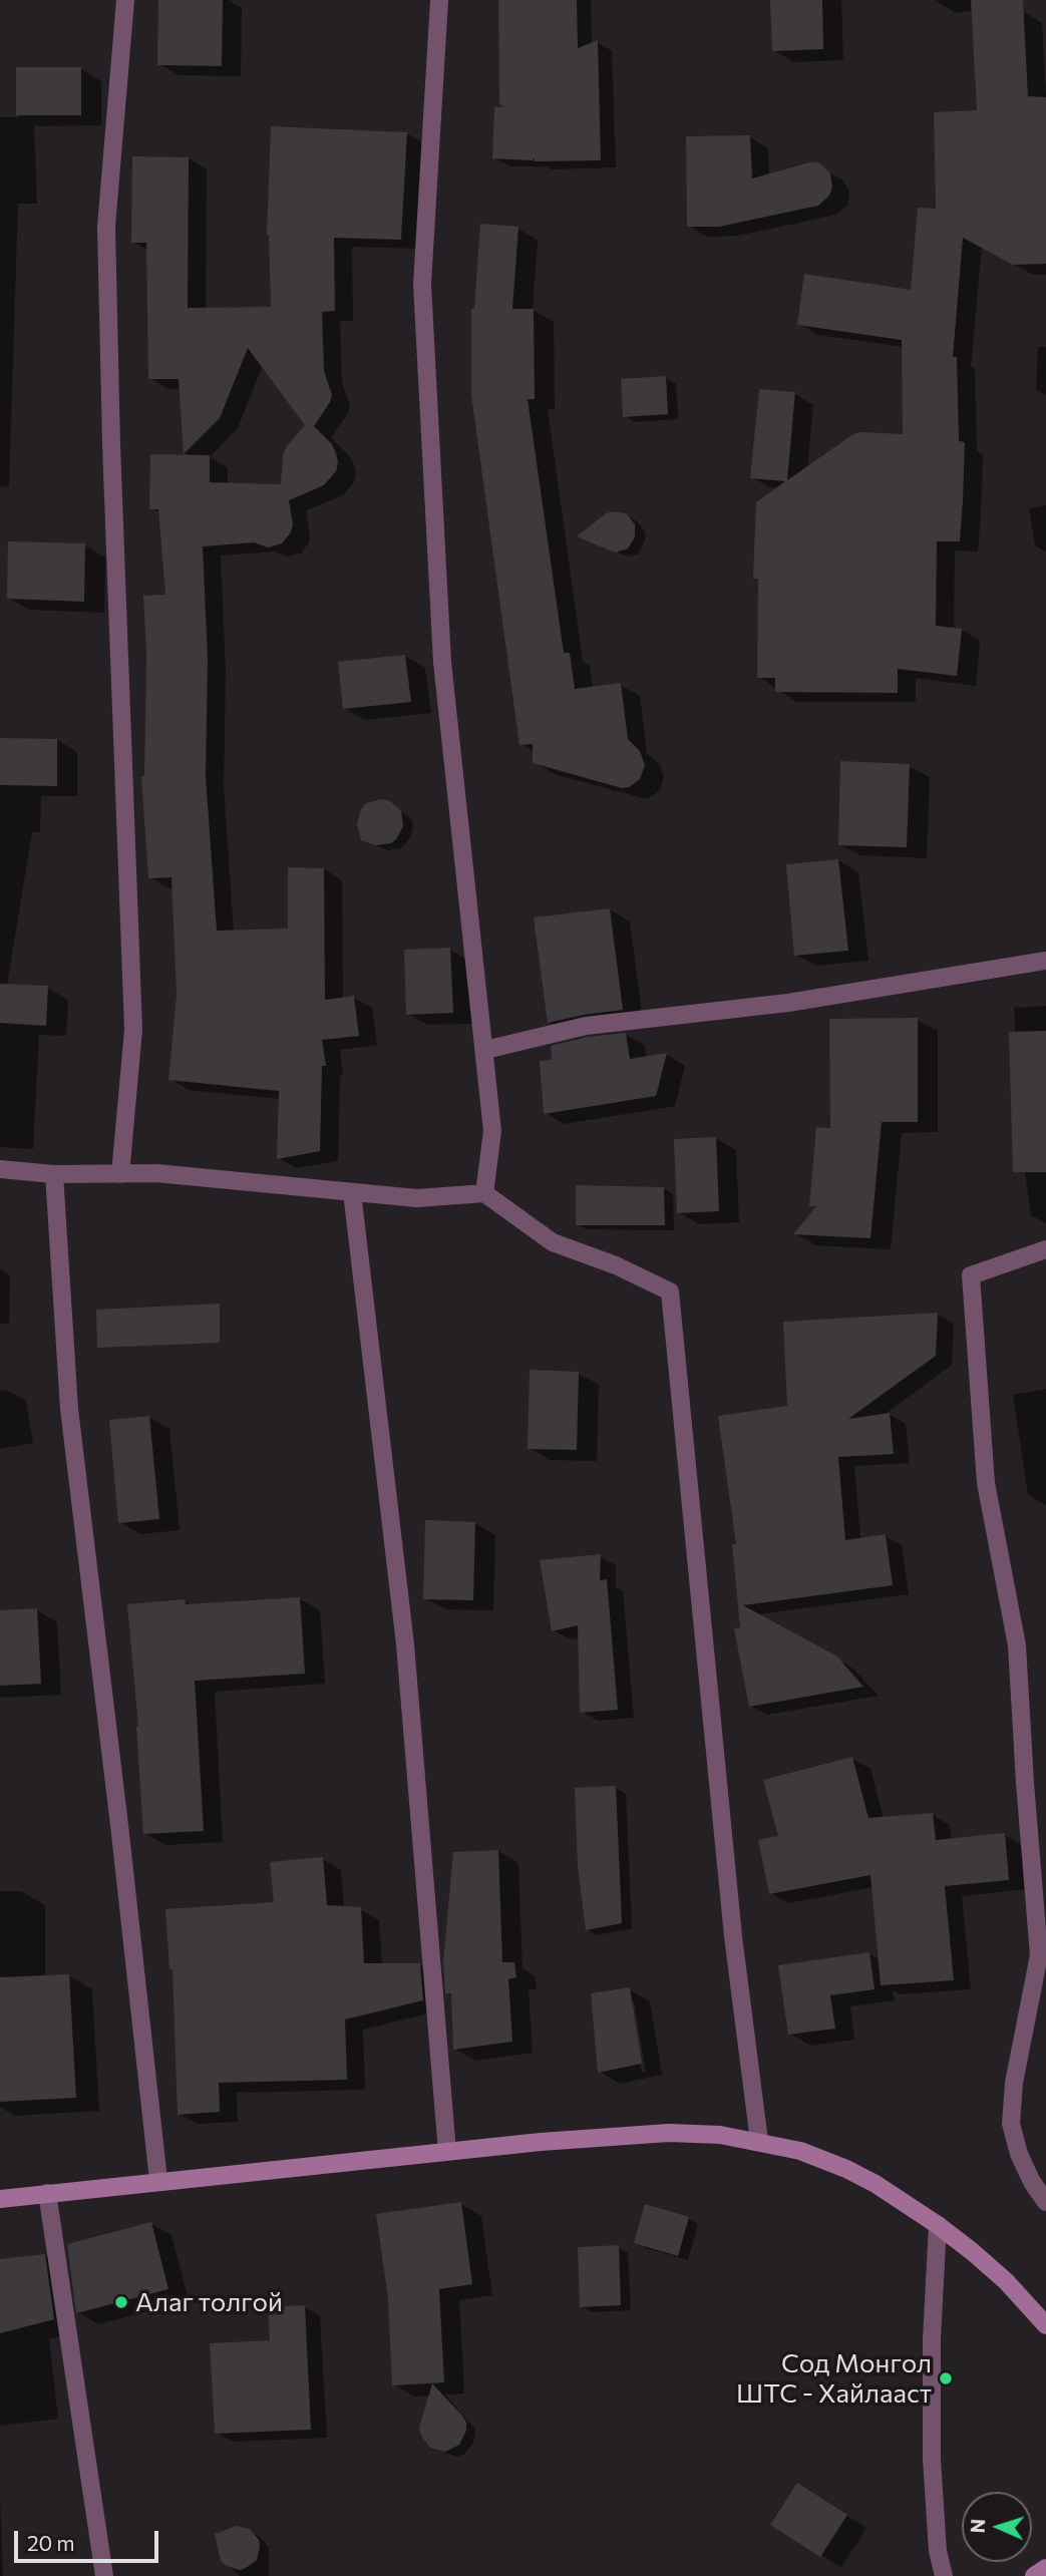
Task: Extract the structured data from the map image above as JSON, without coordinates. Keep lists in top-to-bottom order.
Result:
{
  "places": ["Алаг толгой", "Сод Монгол ШТС - Хайлааст"],
  "scale_bar": "20 m",
  "north": "left"
}
